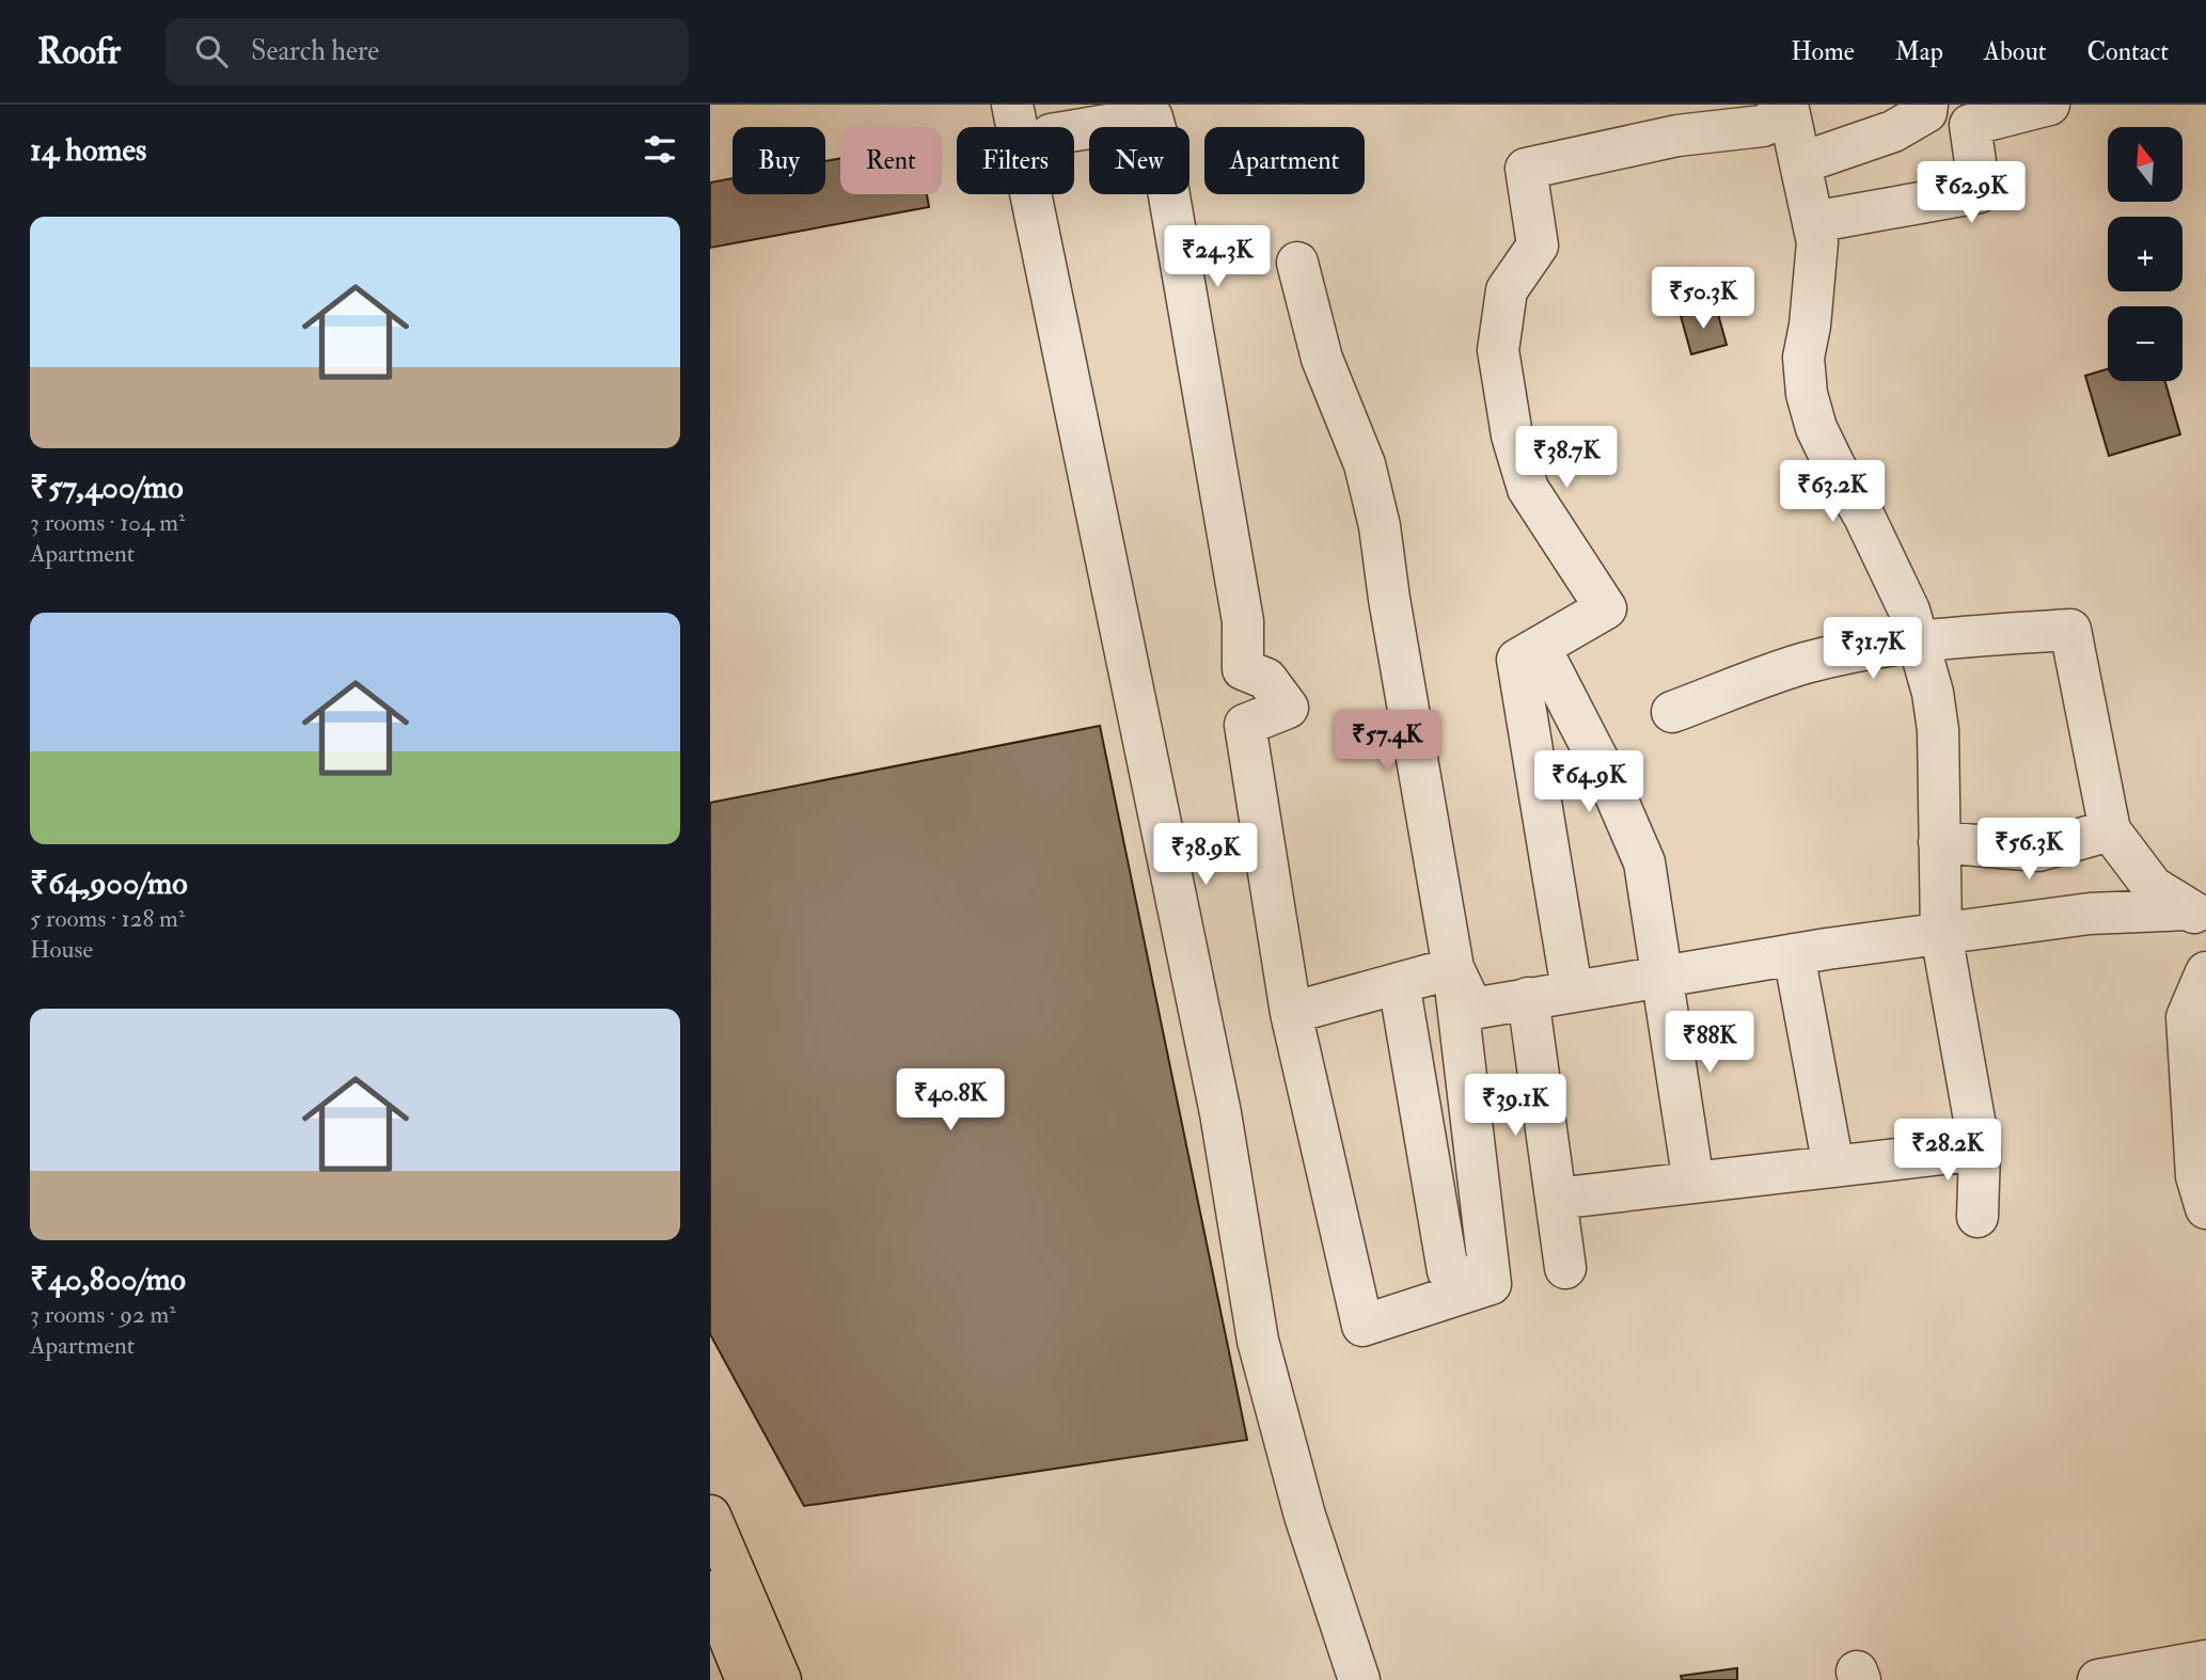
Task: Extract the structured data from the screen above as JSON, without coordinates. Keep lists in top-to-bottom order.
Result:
{
  "north": "top",
  "page": {
    "header": "Roofr",
    "search": "Search here",
    "nav": [
      "Home",
      "Map",
      "About",
      "Contact"
    ],
    "heading": "14 homes",
    "map_buttons": ["+", "−"],
    "chip": [
      "Buy",
      "Rent",
      "Filters",
      "New",
      "Apartment"
    ],
    "price": [
      "₹62.9K",
      "₹24.3K",
      "₹50.3K",
      "₹38.7K",
      "₹63.2K",
      "₹31.7K",
      "₹57.4K",
      "₹64.9K",
      "₹56.3K",
      "₹38.9K",
      "₹88K",
      "₹40.8K",
      "₹39.1K",
      "₹28.2K"
    ],
    "list": [
      {
        "name": "₹57,400/mo",
        "note": "3 rooms · 104 m² · Apartment"
      },
      {
        "name": "₹64,900/mo",
        "note": "5 rooms · 128 m² · House"
      },
      {
        "name": "₹40,800/mo",
        "note": "3 rooms · 92 m² · Apartment"
      }
    ]
  }
}
